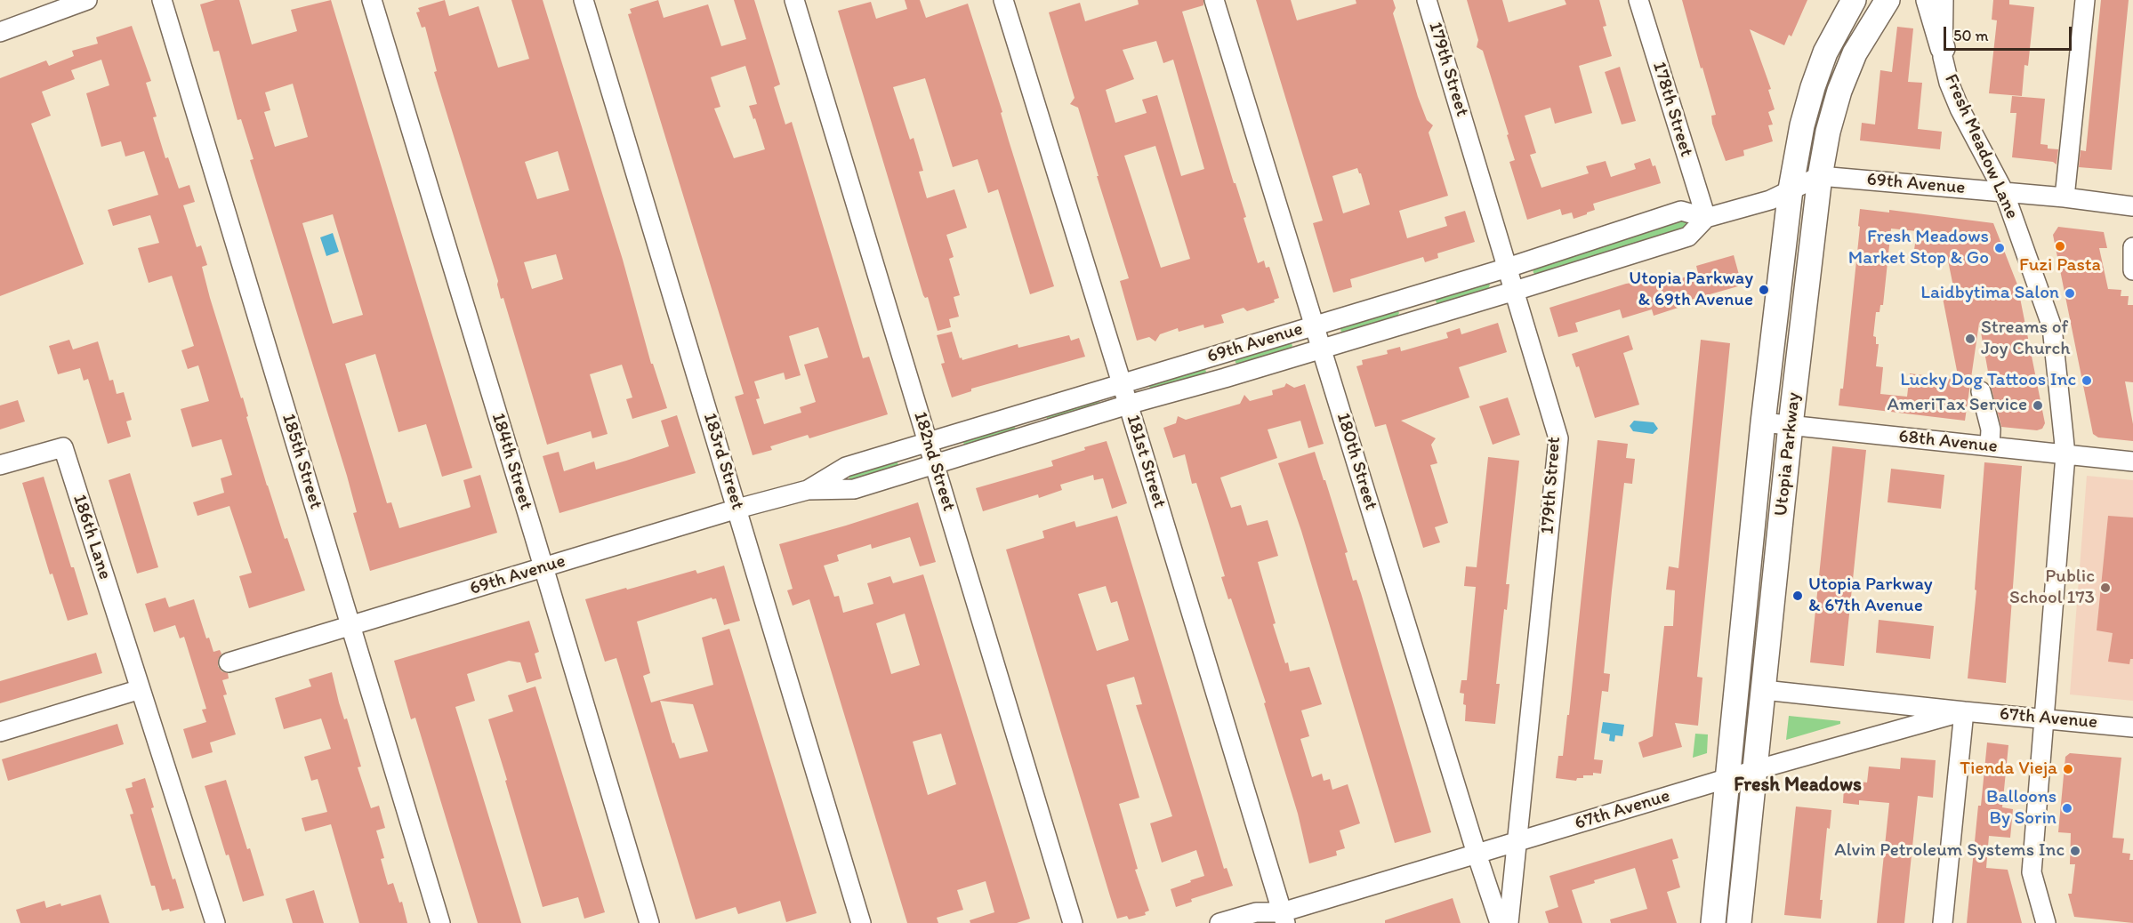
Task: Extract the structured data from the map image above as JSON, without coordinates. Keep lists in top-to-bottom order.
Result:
{
  "streets": {
    "main road": ["Utopia Parkway"],
    "street": [
      "179th Street",
      "178th Street",
      "Fresh Meadow Lane",
      "69th Avenue",
      "68th Avenue",
      "185th Street",
      "184th Street",
      "183rd Street",
      "182nd Street",
      "181st Street",
      "180th Street",
      "186th Lane",
      "67th Avenue"
    ]
  },
  "crossings": [
    ["179th Street", "69th Avenue"],
    ["179th Street", "67th Avenue"],
    ["178th Street", "69th Avenue"],
    ["Fresh Meadow Lane", "69th Avenue"],
    ["Fresh Meadow Lane", "68th Avenue"],
    ["Fresh Meadow Lane", "67th Avenue"],
    ["69th Avenue", "Utopia Parkway"],
    ["69th Avenue", "185th Street"],
    ["69th Avenue", "184th Street"],
    ["69th Avenue", "183rd Street"],
    ["69th Avenue", "182nd Street"],
    ["69th Avenue", "181st Street"],
    ["69th Avenue", "180th Street"],
    ["68th Avenue", "Utopia Parkway"],
    ["Utopia Parkway", "67th Avenue"],
    ["181st Street", "67th Avenue"],
    ["180th Street", "67th Avenue"]
  ],
  "districts": ["Fresh Meadows"],
  "places": [
    "Fuzi Pasta",
    "Fresh Meadows Market Stop & Go",
    "Utopia Parkway & 69th Avenue",
    "Laidbytima Salon",
    "Streams of Joy Church",
    "Lucky Dog Tattoos Inc",
    "AmeriTax Service",
    "Public School 173",
    "Utopia Parkway & 67th Avenue",
    "Tienda Vieja",
    "Balloons By Sorin",
    "Alvin Petroleum Systems Inc"
  ],
  "scale_bar": "50 m"
}
